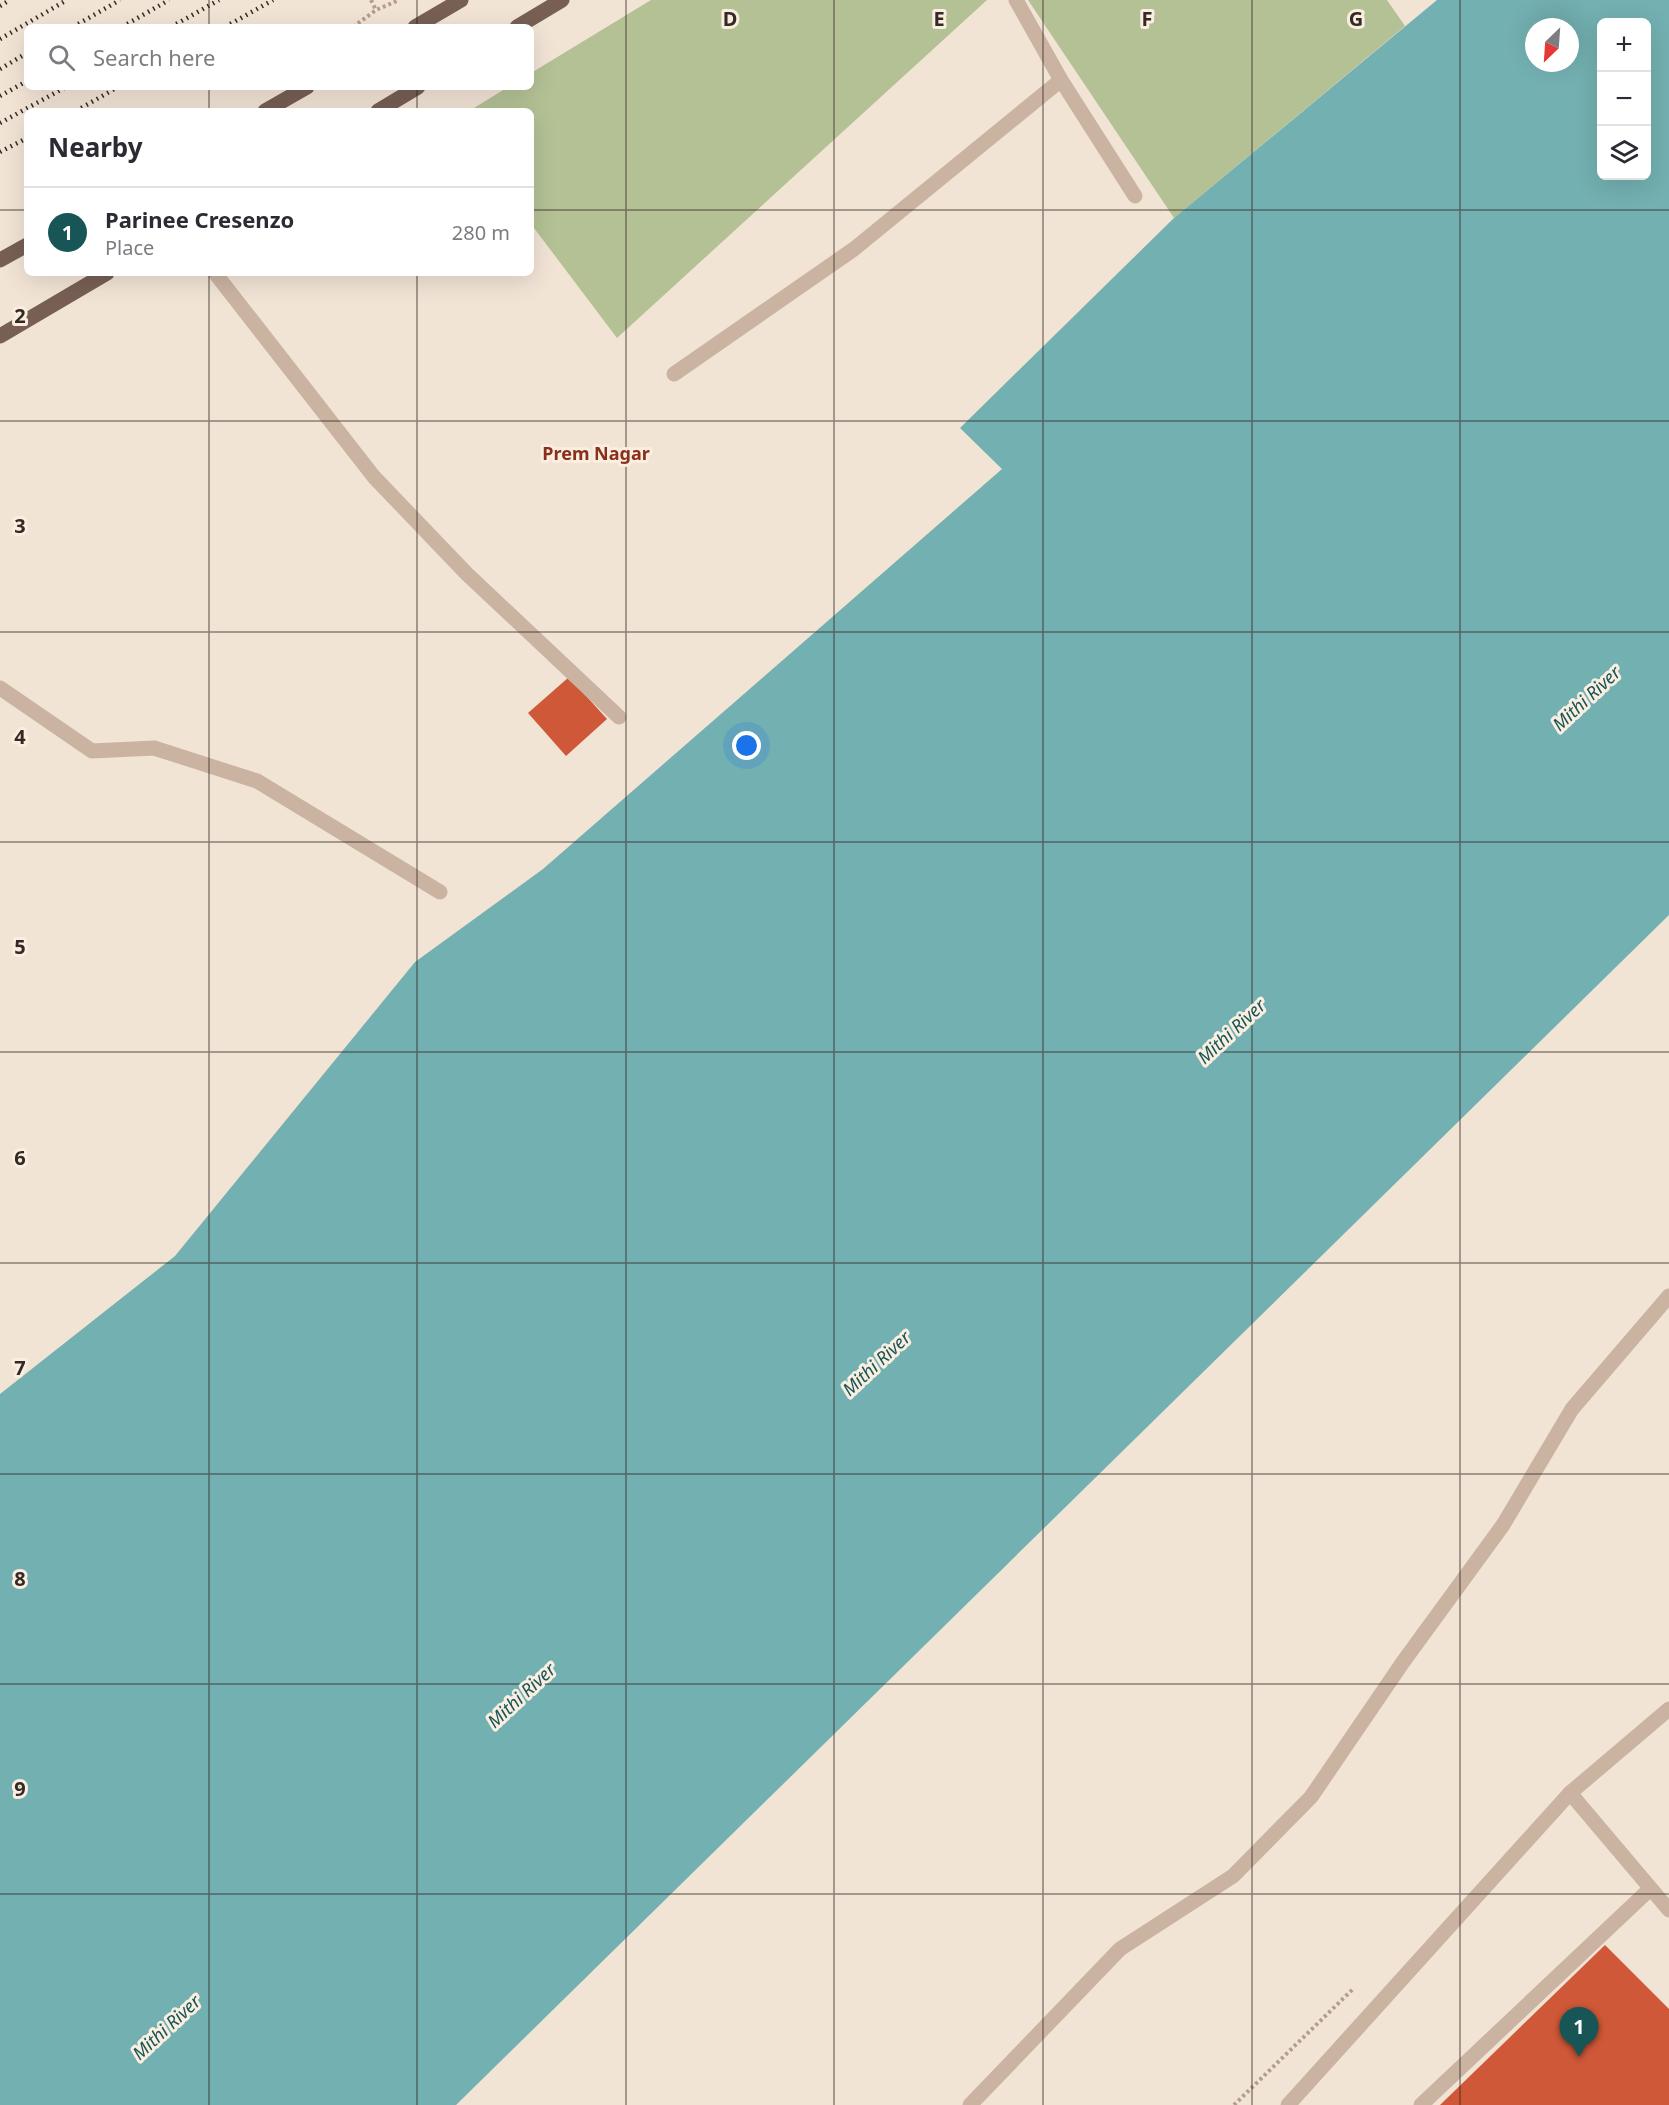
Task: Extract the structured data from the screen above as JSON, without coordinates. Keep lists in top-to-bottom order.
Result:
{
  "districts": ["Prem Nagar"],
  "water": ["Mithi River"],
  "north": "bottom left",
  "page": {
    "map_buttons": ["+", "−"],
    "search": "Search here",
    "heading": "Nearby",
    "list": [
      {
        "mark": "1",
        "name": "Parinee Cresenzo",
        "note": "Place",
        "value": "280 m"
      }
    ],
    "pins": "1"
  },
  "grid": {
    "columns": [
      "D",
      "E",
      "F",
      "G"
    ],
    "rows": [
      "2",
      "3",
      "4",
      "5",
      "6",
      "7",
      "8",
      "9"
    ]
  }
}
